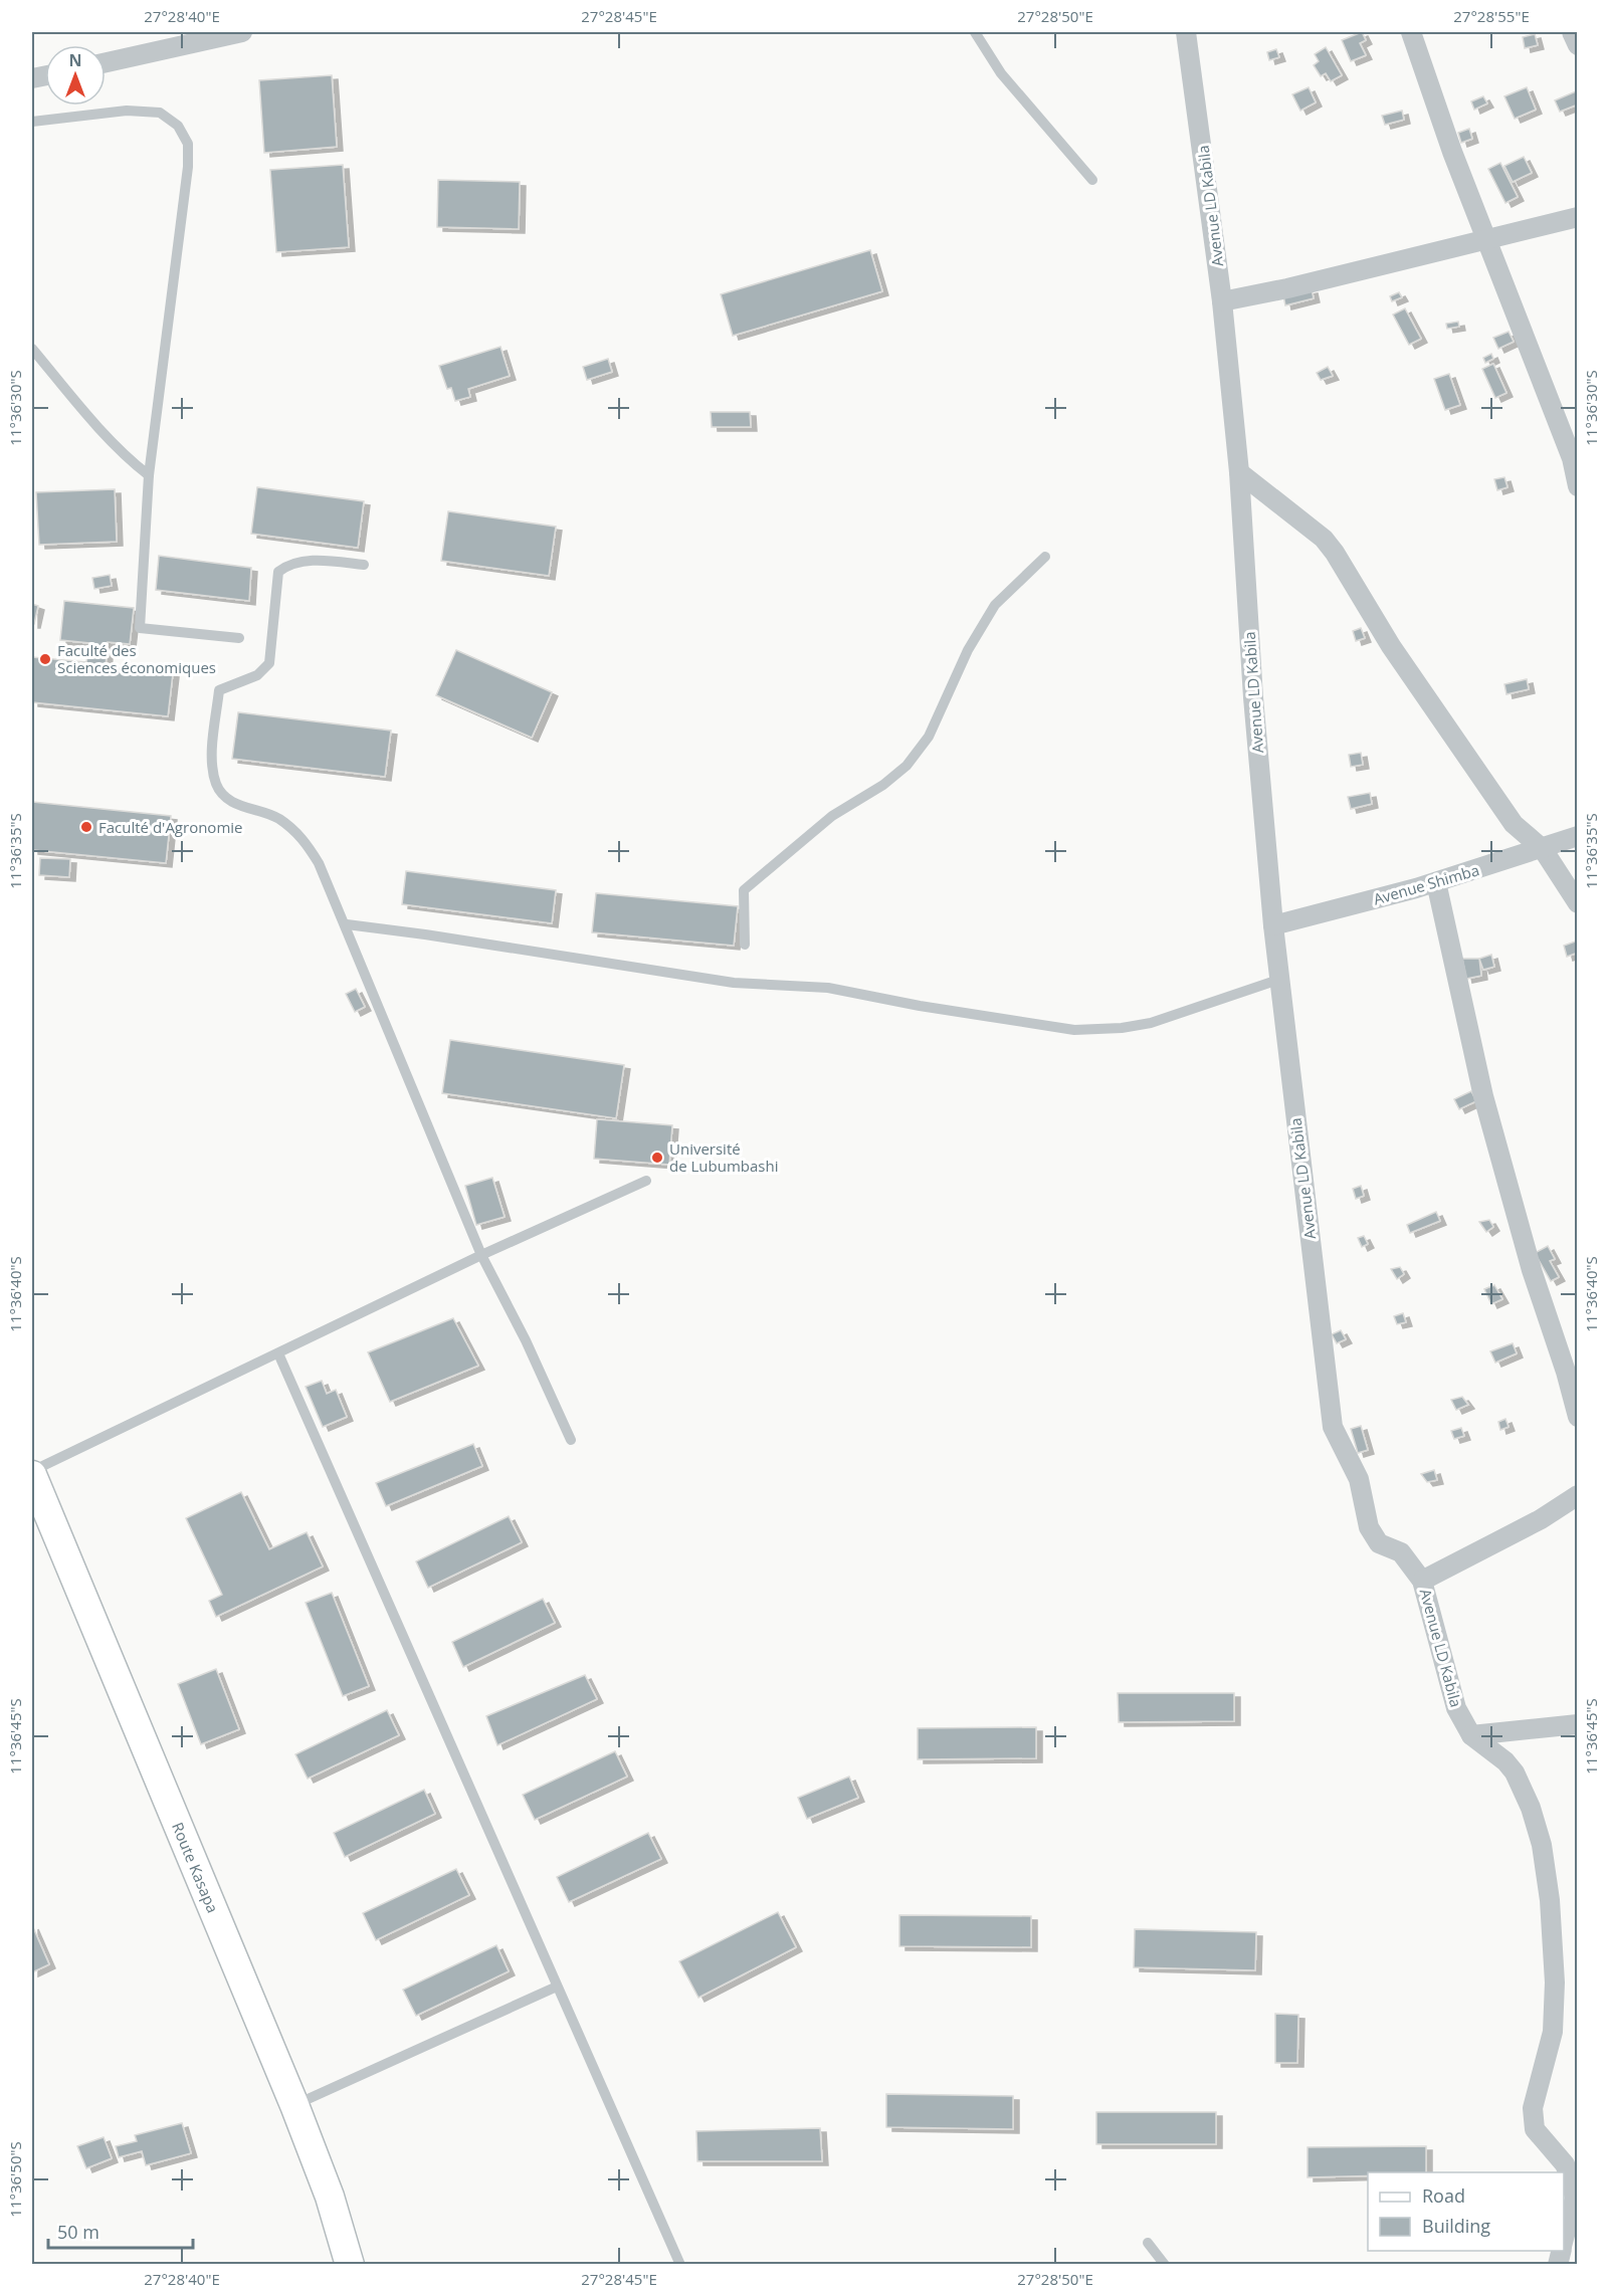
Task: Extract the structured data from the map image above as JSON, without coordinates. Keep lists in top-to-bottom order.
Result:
{
  "streets": {
    "main road": ["Route Kasapa"],
    "street": ["Avenue LD Kabila", "Avenue Shimba"]
  },
  "crossings": [
    ["Avenue LD Kabila", "Avenue Shimba"]
  ],
  "places": ["Faculté des Sciences économiques", "Faculté d'Agronomie", "Université de Lubumbashi"],
  "legend": ["Road", "Building"],
  "scale_bar": "50 m",
  "north": "top",
  "coordinates": [
    "27°28'40\"E",
    "27°28'45\"E",
    "27°28'50\"E",
    "27°28'55\"E",
    "11°36'30\"S",
    "11°36'35\"S",
    "11°36'40\"S",
    "11°36'45\"S",
    "11°36'50\"S"
  ]
}
